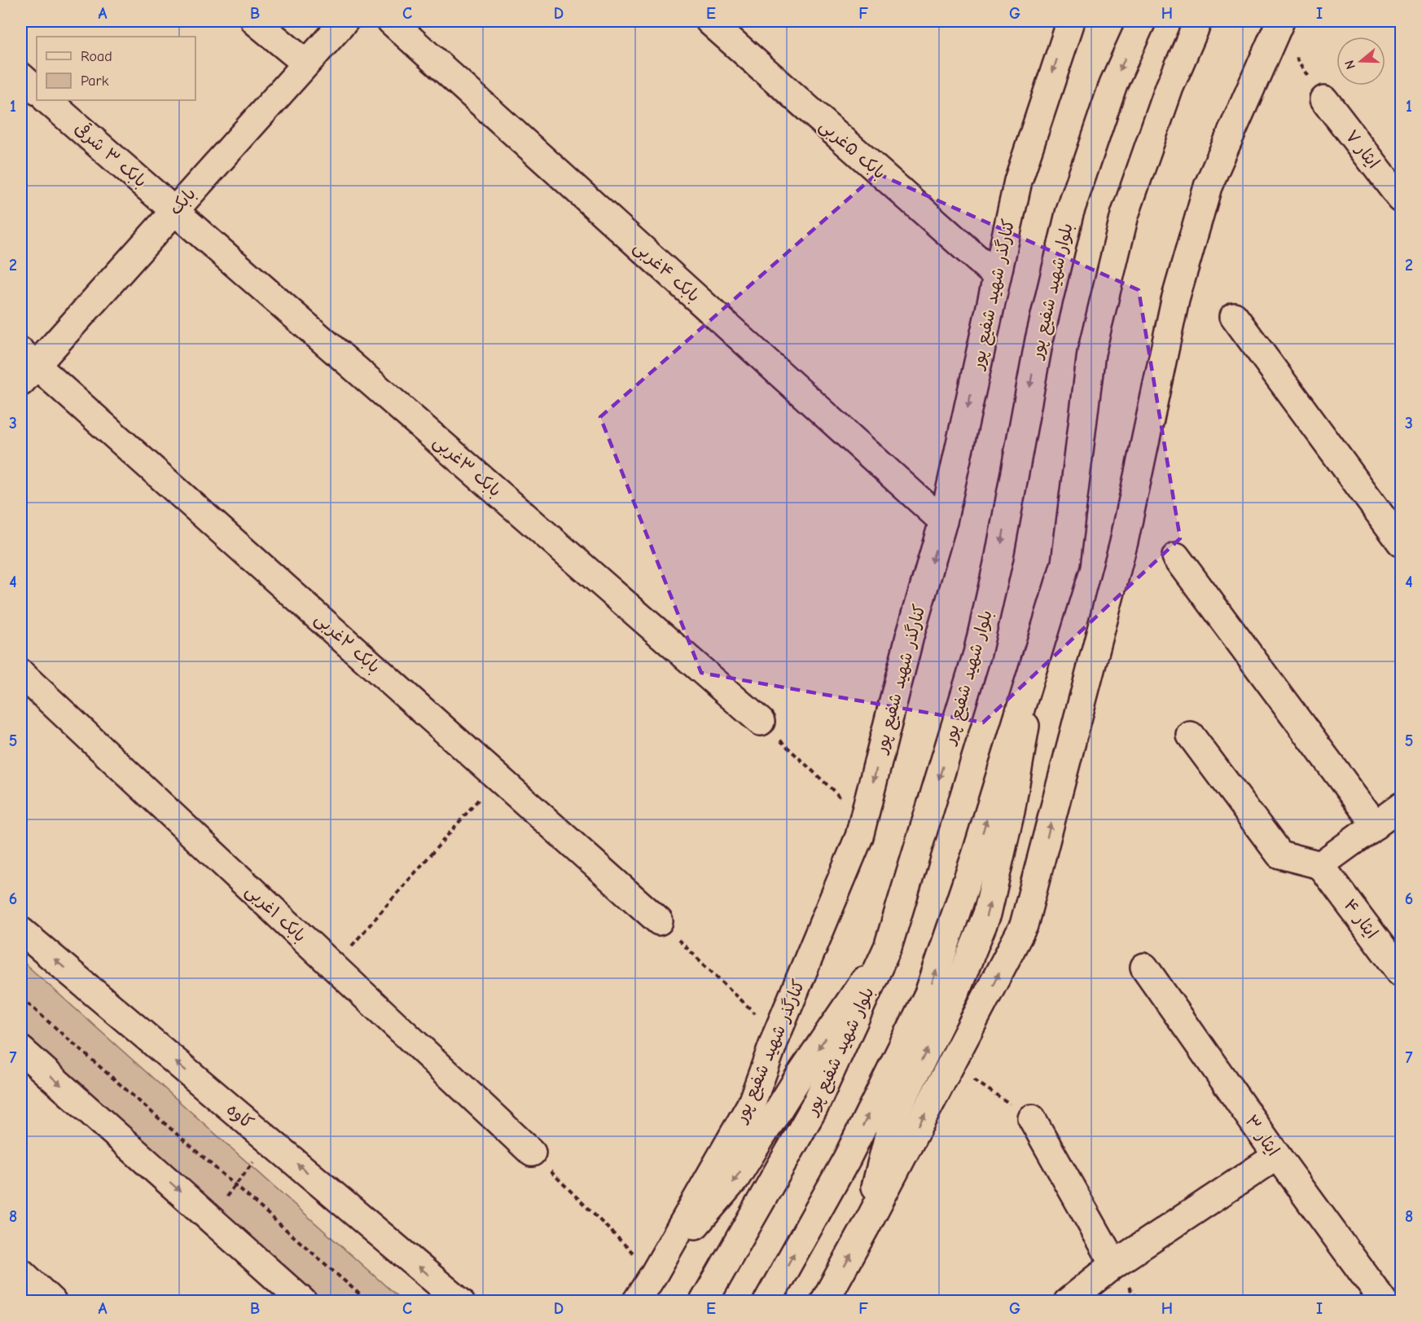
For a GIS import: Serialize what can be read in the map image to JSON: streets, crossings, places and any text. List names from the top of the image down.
{
  "streets": {
    "street": [
      "بابک ۵غربی",
      "ایثار ۷",
      "بابک ۳ شرقی",
      "بابک",
      "بابک ۴غربی",
      "بلوار شهید شفیع پور",
      "کنارگذر شهید شفیع پور",
      "بابک ۳غربی",
      "بابک ۲غربی",
      "بابک ۱غربی",
      "ایثار ۴",
      "کاوه",
      "ایثار ۳"
    ]
  },
  "crossings": [
    ["بابک ۵غربی", "کنارگذر شهید شفیع پور"],
    ["بابک ۳ شرقی", "بابک"],
    ["بابک ۳ شرقی", "بابک ۳غربی"],
    ["بابک", "بابک ۳غربی"],
    ["بابک", "بابک ۲غربی"],
    ["بابک ۴غربی", "کنارگذر شهید شفیع پور"]
  ],
  "legend": ["Road", "Park"],
  "north": "left",
  "grid": {
    "columns": [
      "A",
      "B",
      "C",
      "D",
      "E",
      "F",
      "G",
      "H",
      "I"
    ],
    "rows": [
      "1",
      "2",
      "3",
      "4",
      "5",
      "6",
      "7",
      "8"
    ]
  }
}
